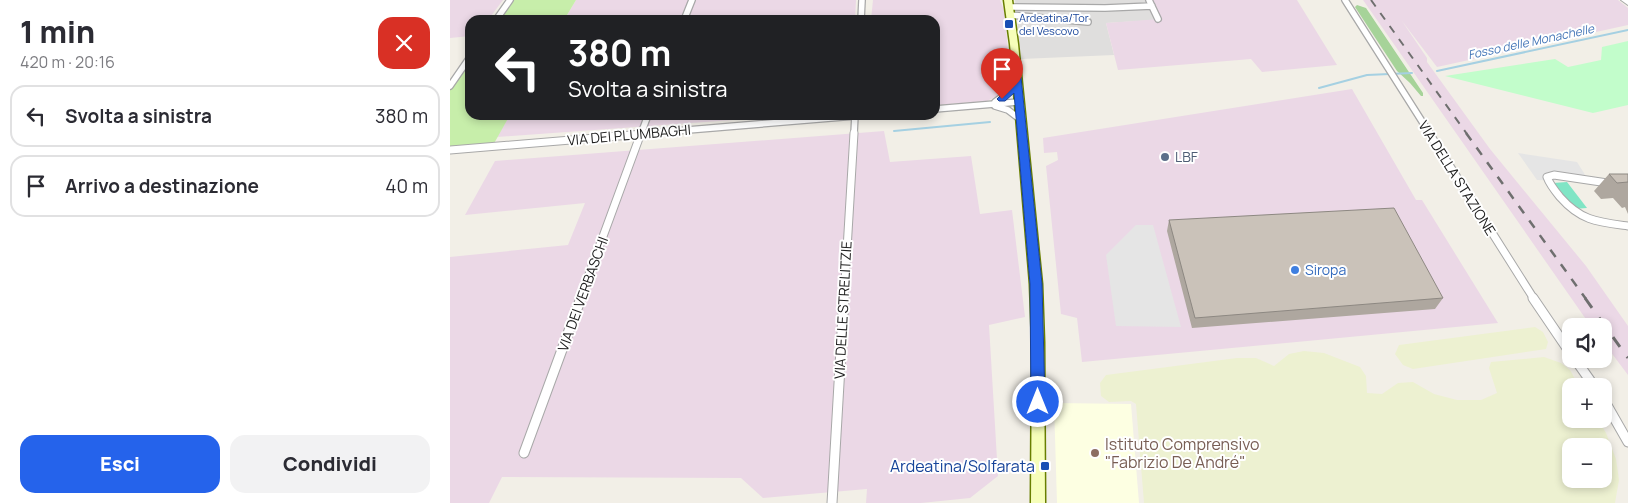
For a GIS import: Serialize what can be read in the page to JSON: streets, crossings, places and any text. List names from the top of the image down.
{
  "streets": {
    "street": [
      "VIA DEI PLUMBAGHI",
      "VIA DELLA STAZIONE",
      "VIA DEI VERBASCHI",
      "VIA DELLE STRELITZIE"
    ]
  },
  "crossings": [
    ["VIA DEI PLUMBAGHI", "VIA DEI VERBASCHI"]
  ],
  "water": ["Fosso delle Monachelle"],
  "places": {
    "transit": ["Ardeatina/Tor del Vescovo", "Ardeatina/Solfarata"],
    "other": ["LBF", "Siropa", "Istituto Comprensivo \"Fabrizio De André\""]
  },
  "page": {
    "heading": ["1 min", "420 m · 20:16"],
    "turn": ["380 m", "Svolta a sinistra"],
    "list": [
      {
        "name": "Svolta a sinistra",
        "value": "380 m"
      },
      {
        "name": "Arrivo a destinazione",
        "value": "40 m"
      }
    ],
    "map_buttons": ["+", "−"],
    "buttons": ["Esci", "Condividi"]
  }
}
